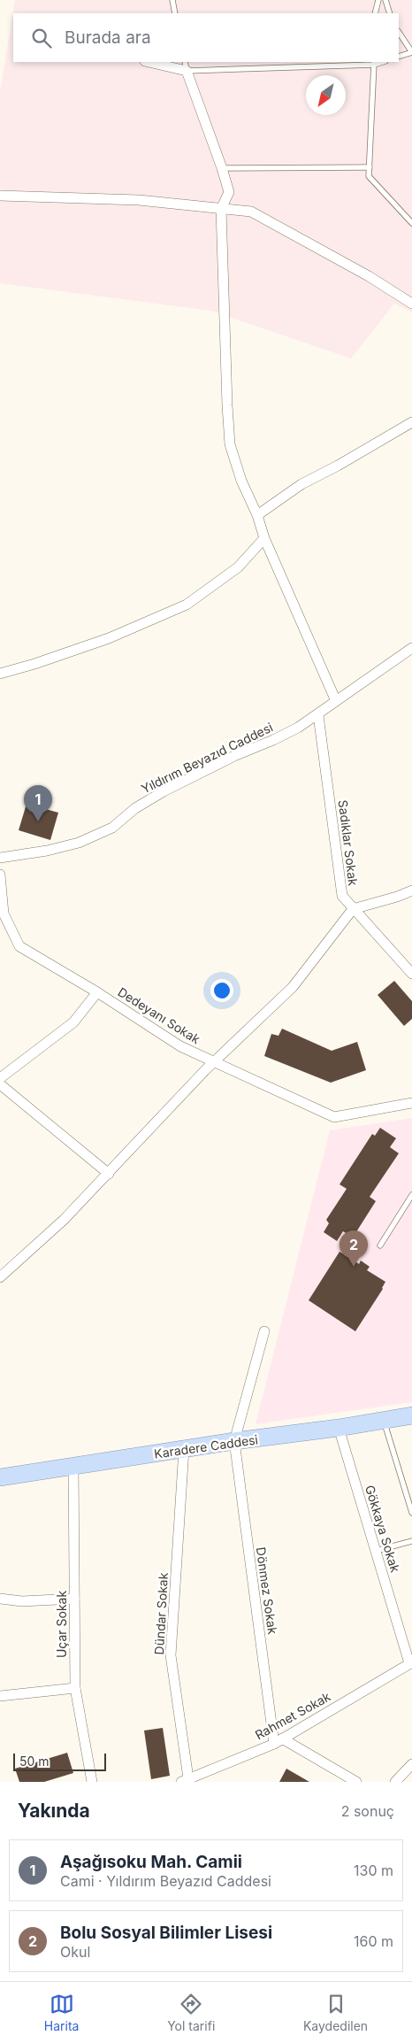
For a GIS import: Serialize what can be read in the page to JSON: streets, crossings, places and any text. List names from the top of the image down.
{
  "streets": {
    "main road": ["Karadere Caddesi"],
    "street": [
      "Yıldırım Beyazıd Caddesi",
      "Sadıklar Sokak",
      "Dedeyanı Sokak",
      "Gökkaya Sokak",
      "Dönmez Sokak",
      "Dündar Sokak",
      "Uçar Sokak",
      "Rahmet Sokak"
    ]
  },
  "crossings": [
    ["Yıldırım Beyazıd Caddesi", "Sadıklar Sokak"],
    ["Karadere Caddesi", "Gökkaya Sokak"],
    ["Karadere Caddesi", "Dönmez Sokak"],
    ["Karadere Caddesi", "Dündar Sokak"],
    ["Karadere Caddesi", "Uçar Sokak"],
    ["Gökkaya Sokak", "Rahmet Sokak"],
    ["Dönmez Sokak", "Rahmet Sokak"],
    ["Dündar Sokak", "Rahmet Sokak"]
  ],
  "scale_bar": "50 m",
  "north": "bottom left",
  "page": {
    "search": "Burada ara",
    "pins": ["1", "2"],
    "scale": "50 m",
    "heading": ["Yakında", "2 sonuç"],
    "list": [
      {
        "mark": "1",
        "name": "Aşağısoku Mah. Camii",
        "note": "Cami · Yıldırım Beyazıd Caddesi",
        "value": "130 m"
      },
      {
        "mark": "2",
        "name": "Bolu Sosyal Bilimler Lisesi",
        "note": "Okul",
        "value": "160 m"
      }
    ],
    "nav": ["Harita", "Yol tarifi", "Kaydedilen"]
  }
}
